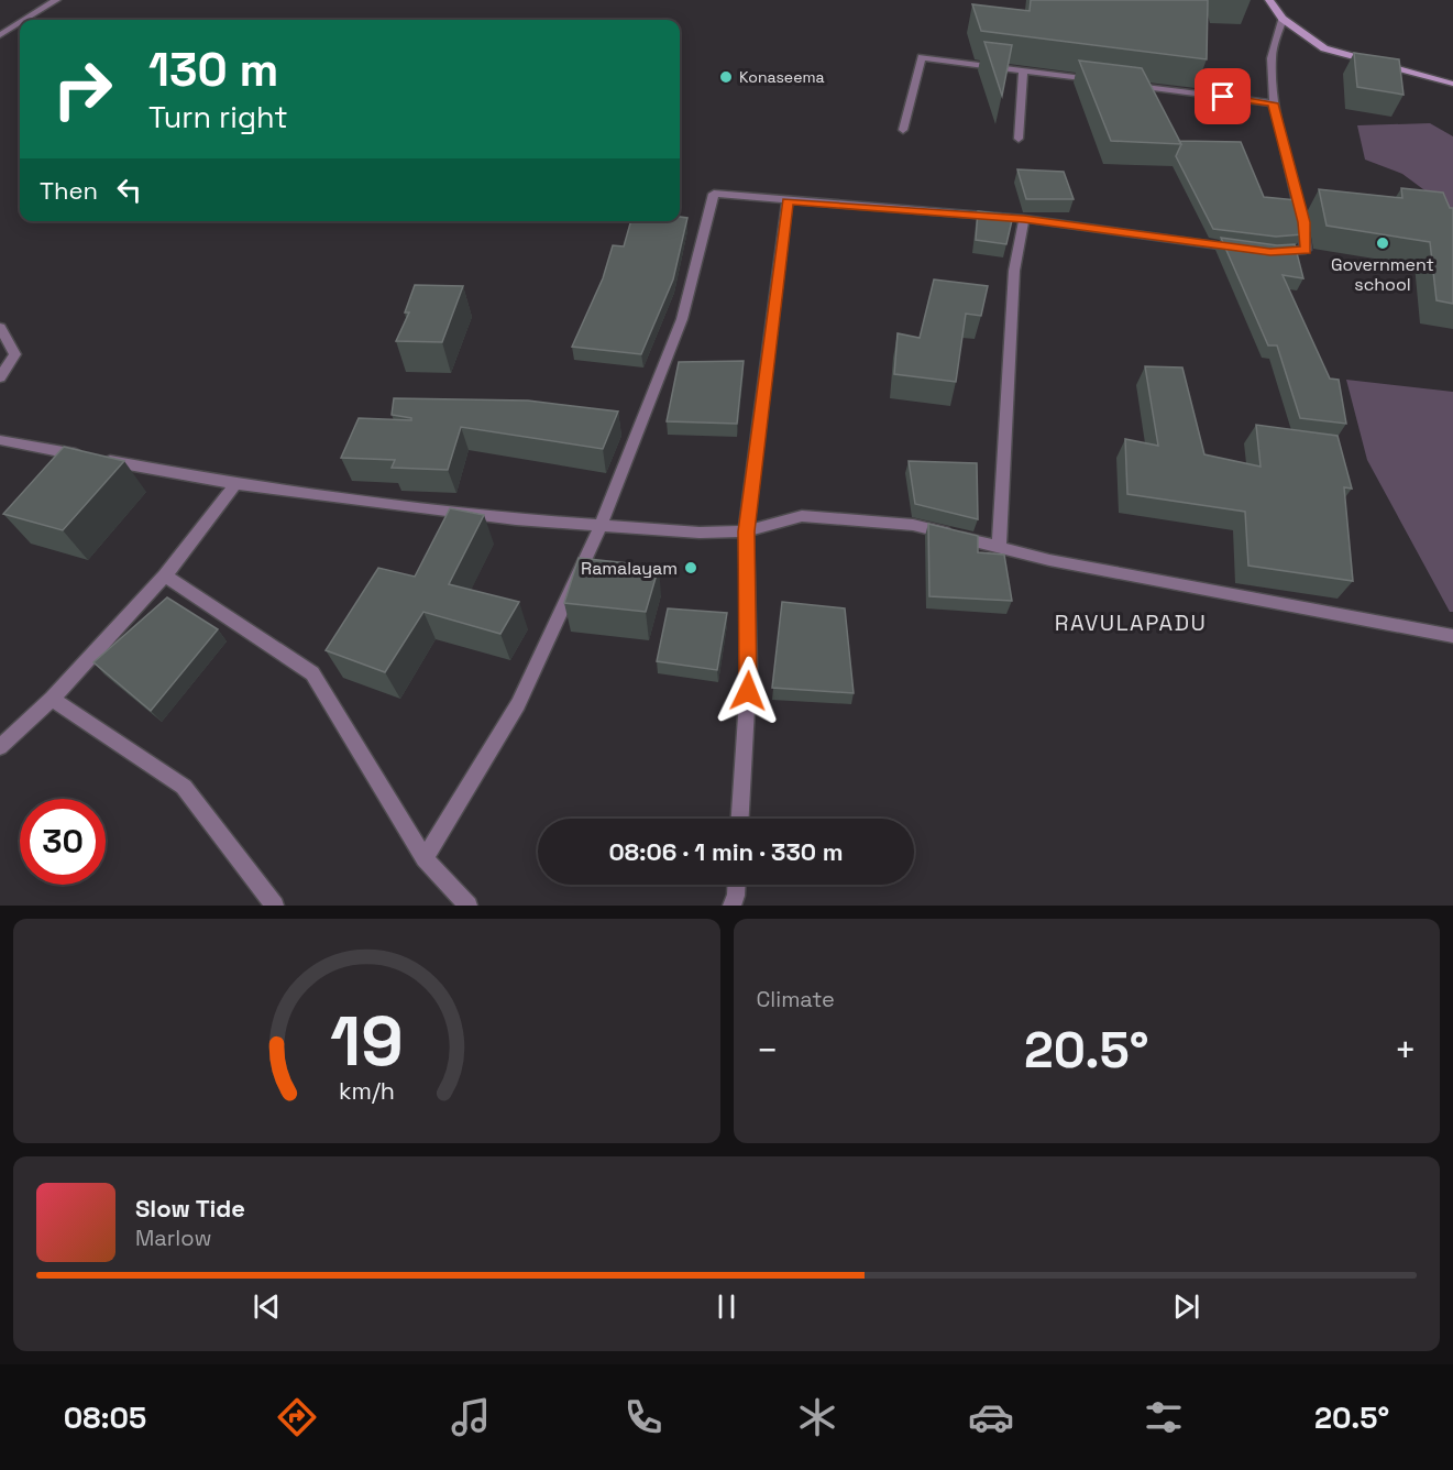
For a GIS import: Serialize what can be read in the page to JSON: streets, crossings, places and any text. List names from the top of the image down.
{
  "districts": ["RAVULAPADU"],
  "places": ["Konaseema", "Government school", "Ramalayam"],
  "page": {
    "turn": ["130 m", "Turn right"],
    "then": "Then",
    "limit": "30",
    "trip": "08:06 · 1 min · 330 m",
    "tile": "Climate",
    "heat": ["−", "20.5°", "+"],
    "song": ["Slow Tide", "Marlow"],
    "tabs": ["08:05", "20.5°"],
    "gauge": ["19", "km/h"]
  }
}
